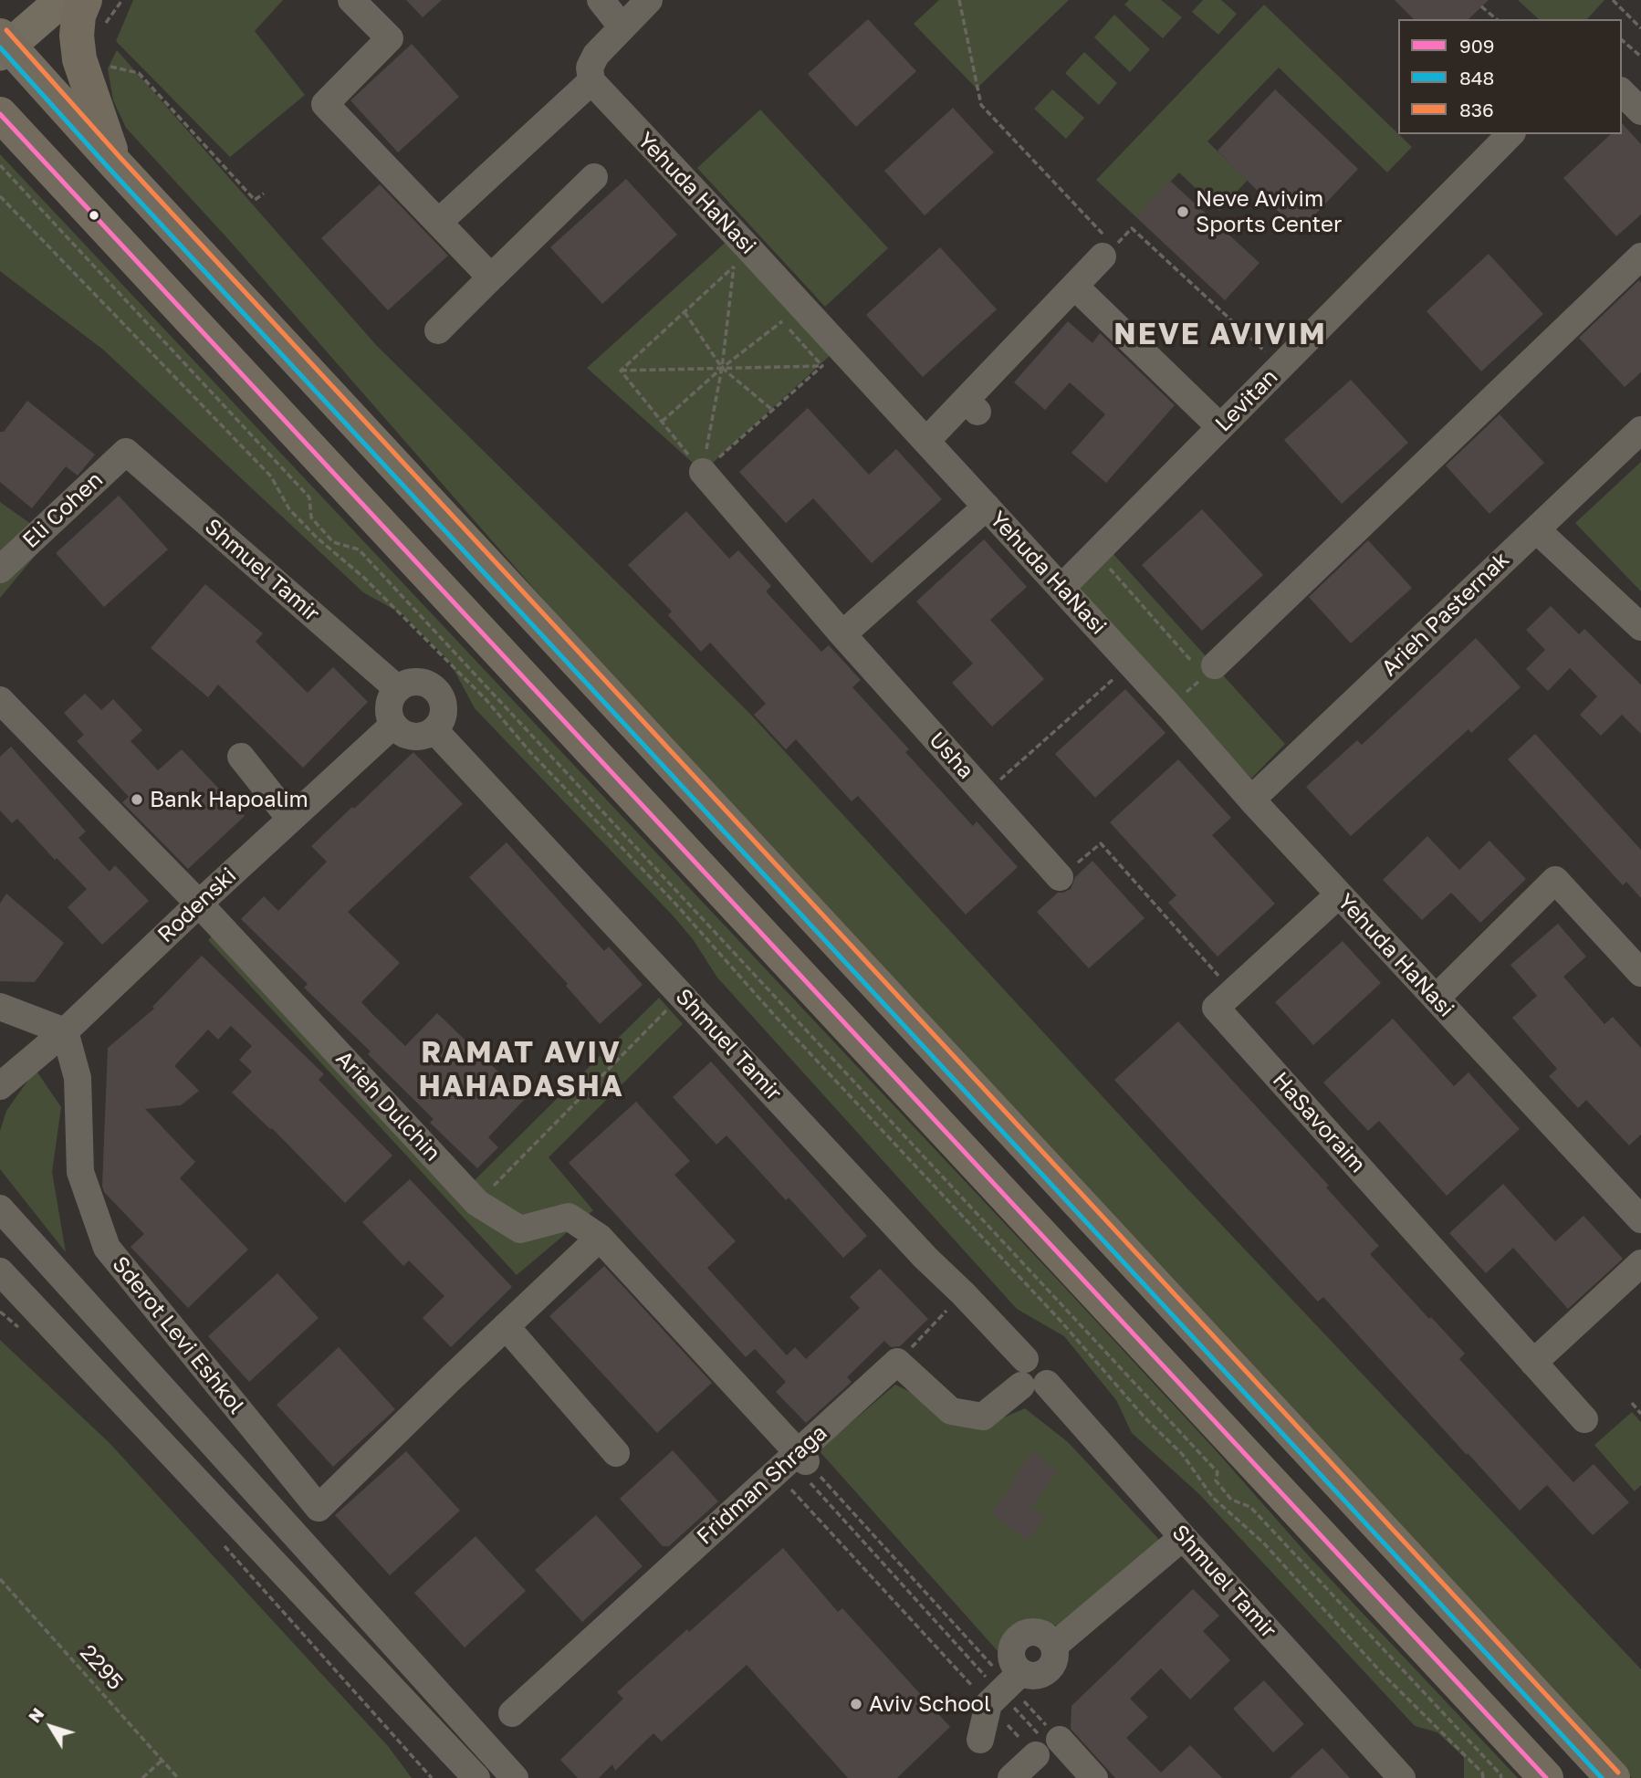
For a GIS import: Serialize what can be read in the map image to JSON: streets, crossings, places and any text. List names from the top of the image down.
{
  "streets": {
    "street": [
      "Yehuda HaNasi",
      "Levitan",
      "Eli Cohen",
      "Shmuel Tamir",
      "Arieh Pasternak",
      "Usha",
      "Rodenski",
      "Arieh Dulchin",
      "HaSavoraim",
      "Sderot Levi Eshkol",
      "Fridman Shraga"
    ],
    "path": ["2295"]
  },
  "crossings": [
    ["Yehuda HaNasi", "Levitan"],
    ["Yehuda HaNasi", "Arieh Pasternak"],
    ["Yehuda HaNasi", "HaSavoraim"],
    ["Eli Cohen", "Shmuel Tamir"],
    ["Shmuel Tamir", "Rodenski"],
    ["Rodenski", "Arieh Dulchin"],
    ["Rodenski", "Sderot Levi Eshkol"],
    ["Arieh Dulchin", "Fridman Shraga"]
  ],
  "districts": ["NEVE AVIVIM", "RAMAT AVIV HAHADASHA"],
  "places": ["Neve Avivim Sports Center", "Bank Hapoalim", "Aviv School"],
  "lines": ["transit line 836", "transit line 848", "transit line 909"],
  "legend": ["909", "848", "836"],
  "north": "top left"
}
